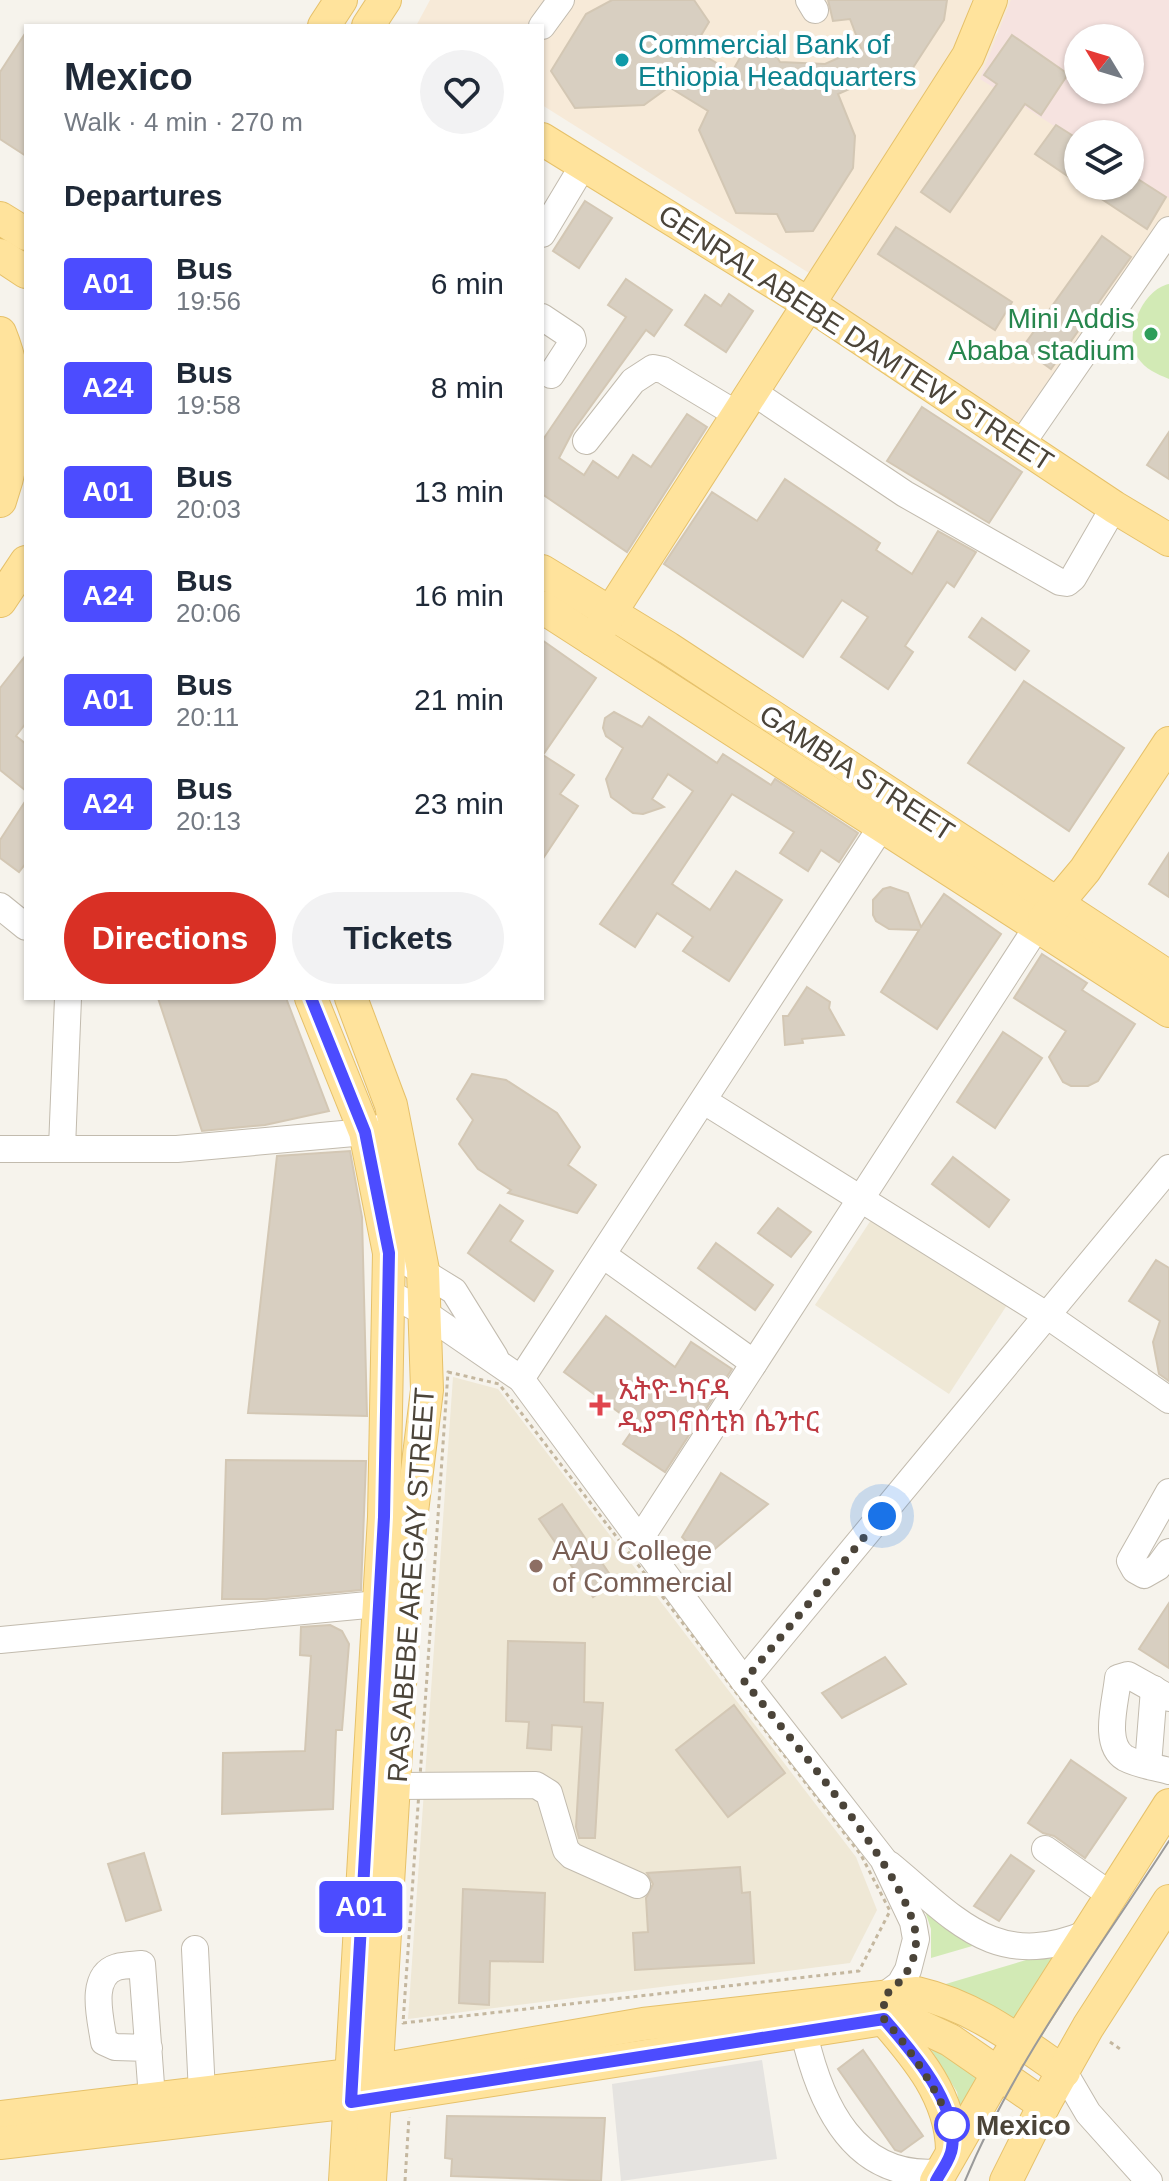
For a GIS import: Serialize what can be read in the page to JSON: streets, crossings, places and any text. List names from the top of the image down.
{
  "streets": {
    "main road": ["GENRAL ABEBE DAMTEW STREET", "GAMBIA STREET", "RAS ABEBE AREGAY STREET"]
  },
  "places": {
    "other": [
      "Commercial Bank of Ethiopia Headquarters",
      "Mini Addis Ababa stadium",
      "AAU College of Commercial",
      "Mexico"
    ],
    "health": ["ኢትዮ-ካናዳ ዲያግኖስቲክ ሴንተር"]
  },
  "lines": ["bus line A01"],
  "north": "top left",
  "page": {
    "on_map": "A01",
    "heading": [
      ["Mexico", "Walk · 4 min · 270 m"],
      "Departures"
    ],
    "list": [
      {
        "mark": "A01",
        "name": "Bus",
        "note": "19:56",
        "value": "6 min"
      },
      {
        "mark": "A24",
        "name": "Bus",
        "note": "19:58",
        "value": "8 min"
      },
      {
        "mark": "A01",
        "name": "Bus",
        "note": "20:03",
        "value": "13 min"
      },
      {
        "mark": "A24",
        "name": "Bus",
        "note": "20:06",
        "value": "16 min"
      },
      {
        "mark": "A01",
        "name": "Bus",
        "note": "20:11",
        "value": "21 min"
      },
      {
        "mark": "A24",
        "name": "Bus",
        "note": "20:13",
        "value": "23 min"
      }
    ],
    "buttons": ["Directions", "Tickets"]
  }
}
